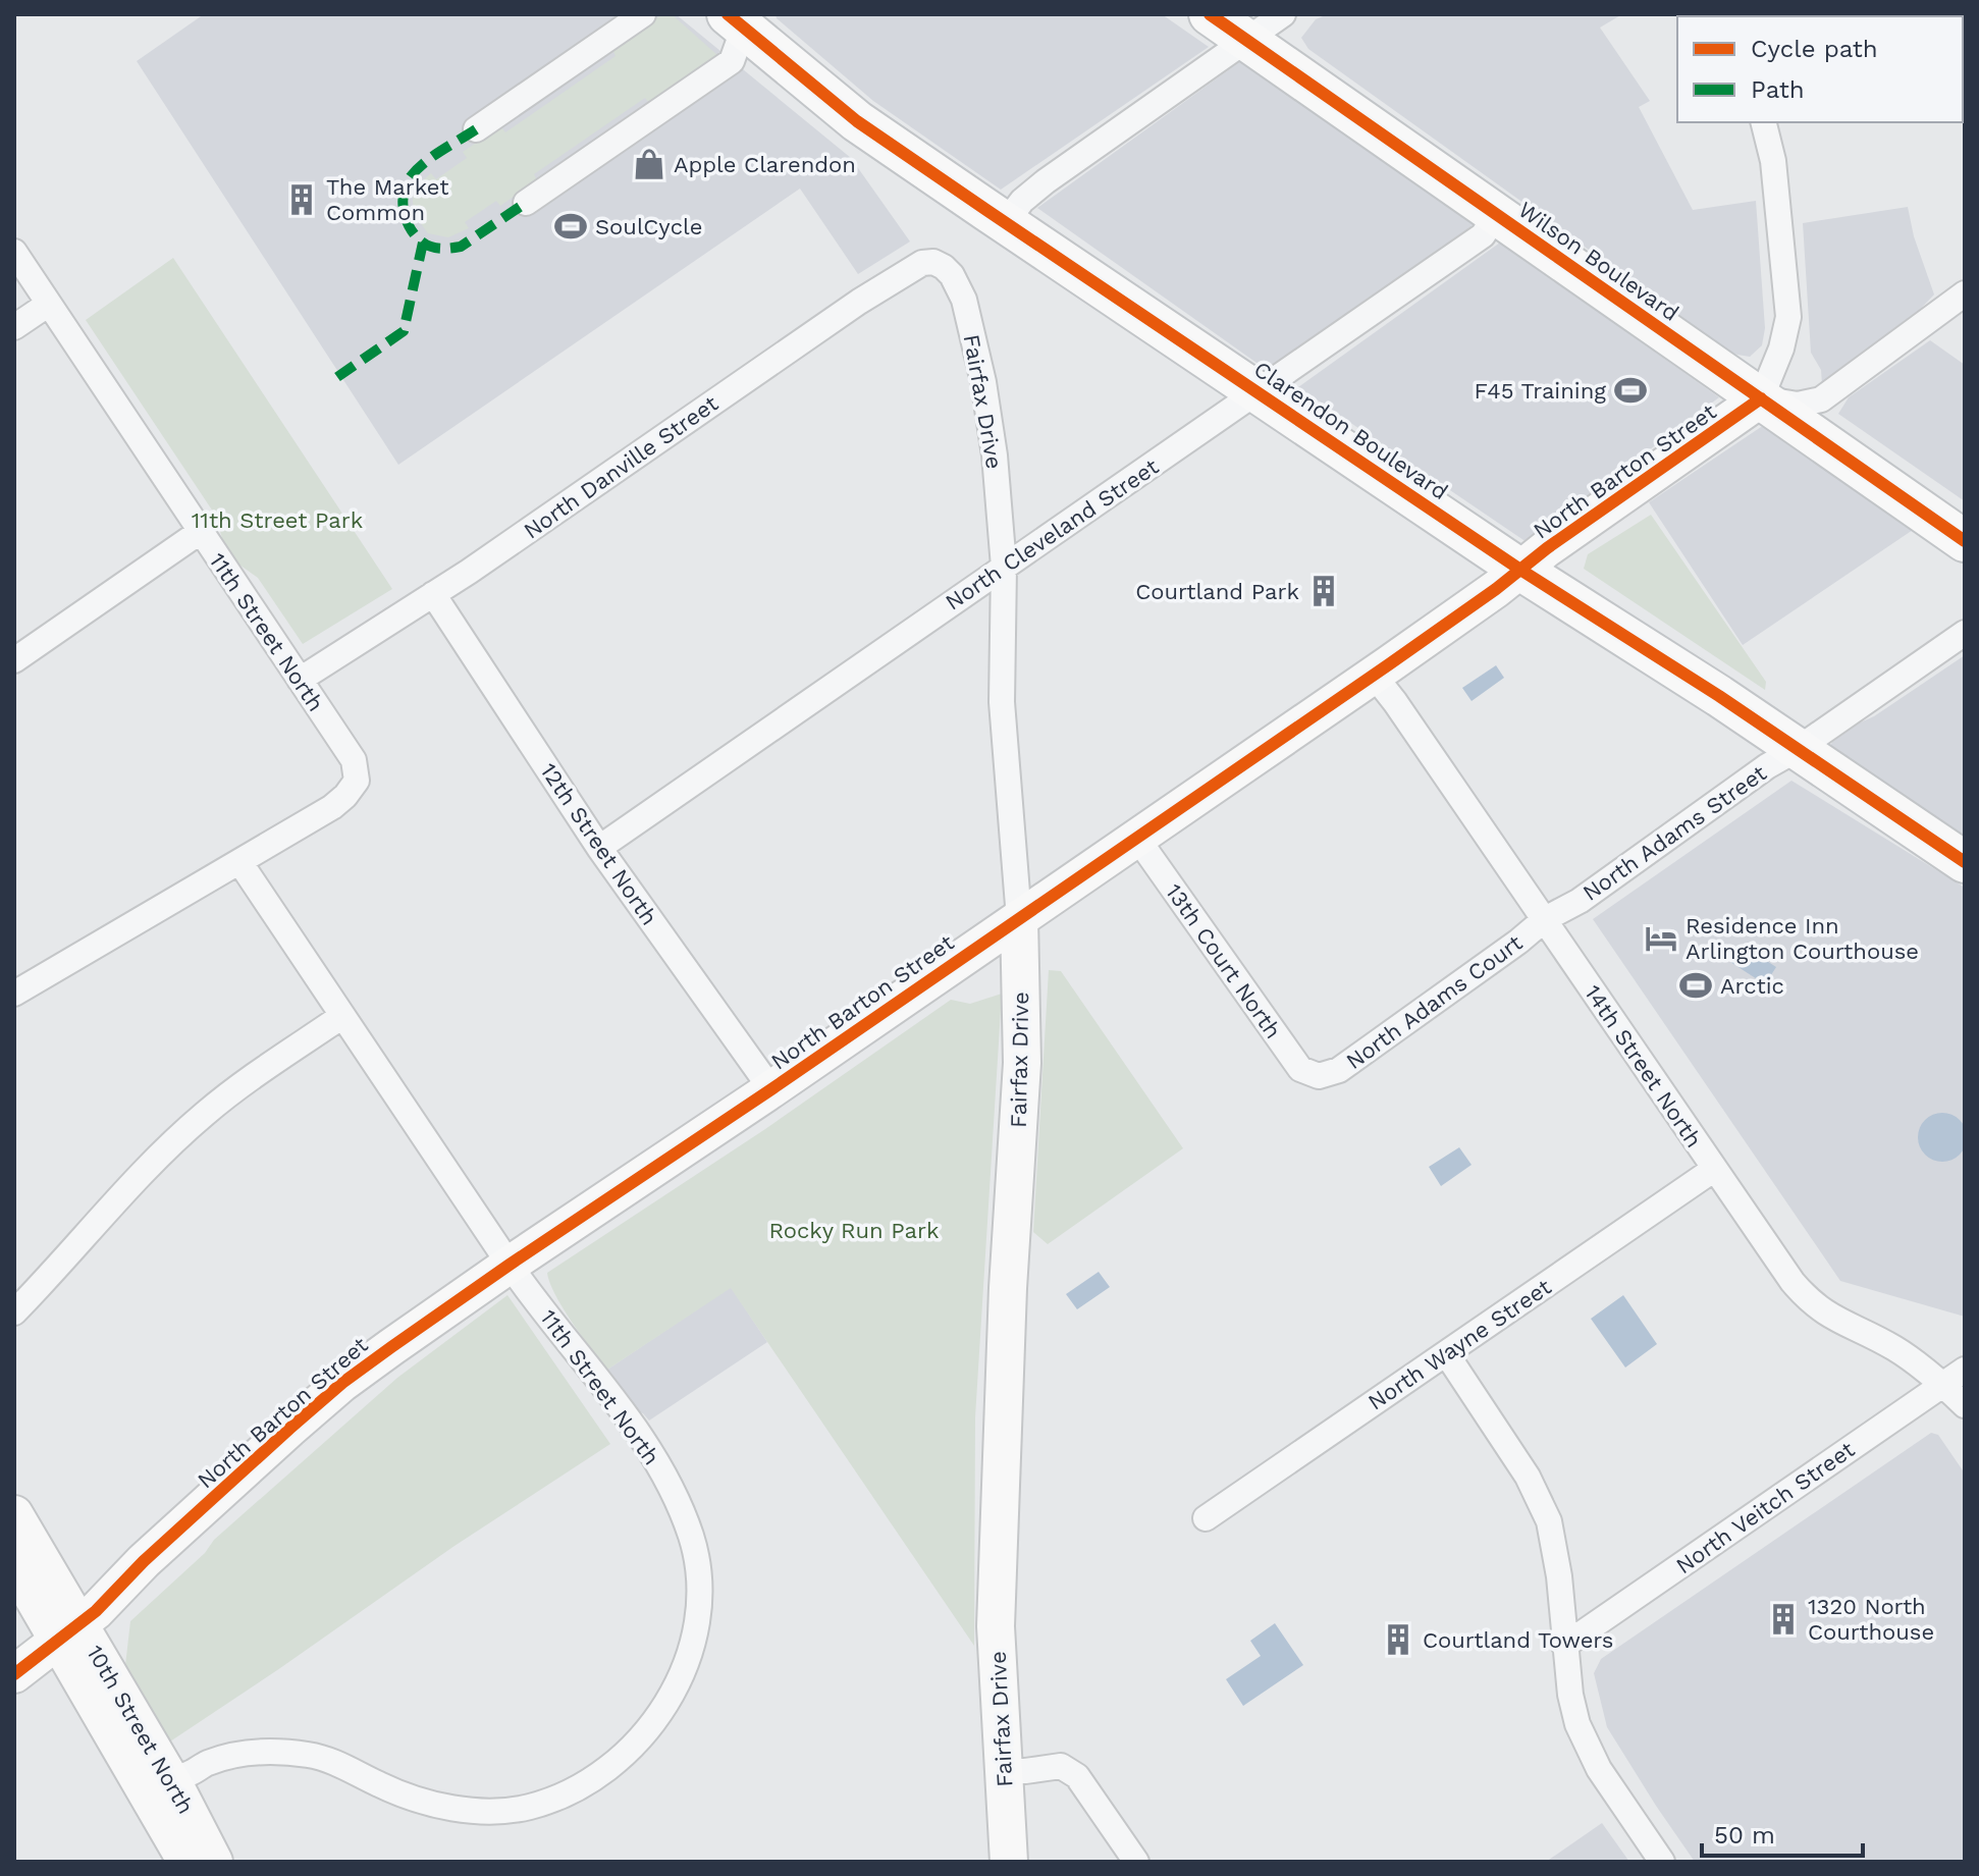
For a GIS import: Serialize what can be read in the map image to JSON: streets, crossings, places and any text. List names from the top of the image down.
{
  "streets": {
    "main road": ["Wilson Boulevard", "Clarendon Boulevard"],
    "street": [
      "Fairfax Drive",
      "North Danville Street",
      "North Barton Street",
      "North Cleveland Street",
      "11th Street North",
      "North Adams Street",
      "12th Street North",
      "13th Court North",
      "North Adams Court",
      "14th Street North",
      "North Wayne Street",
      "North Veitch Street",
      "10th Street North"
    ]
  },
  "crossings": [
    ["Wilson Boulevard", "North Barton Street"],
    ["Wilson Boulevard", "North Cleveland Street"],
    ["Fairfax Drive", "North Danville Street"],
    ["Fairfax Drive", "North Barton Street"],
    ["Fairfax Drive", "North Cleveland Street"],
    ["Clarendon Boulevard", "North Barton Street"],
    ["Clarendon Boulevard", "North Cleveland Street"],
    ["Clarendon Boulevard", "North Adams Street"],
    ["North Danville Street", "11th Street North"],
    ["North Danville Street", "12th Street North"],
    ["North Barton Street", "11th Street North"],
    ["North Barton Street", "12th Street North"],
    ["North Barton Street", "13th Court North"],
    ["North Barton Street", "14th Street North"],
    ["North Barton Street", "10th Street North"],
    ["North Cleveland Street", "12th Street North"],
    ["11th Street North", "10th Street North"],
    ["North Adams Street", "North Adams Court"],
    ["North Adams Street", "14th Street North"],
    ["13th Court North", "North Adams Court"],
    ["North Adams Court", "14th Street North"],
    ["14th Street North", "North Wayne Street"],
    ["14th Street North", "North Veitch Street"]
  ],
  "parks": ["11th Street Park", "Rocky Run Park"],
  "places": {
    "shop": ["Apple Clarendon"],
    "building": [
      "The Market Common",
      "Courtland Park",
      "1320 North Courthouse",
      "Courtland Towers"
    ],
    "sports": ["SoulCycle", "F45 Training", "Arctic"],
    "hotel": ["Residence Inn Arlington Courthouse"]
  },
  "legend": ["Cycle path", "Path"],
  "scale_bar": "50 m"
}
